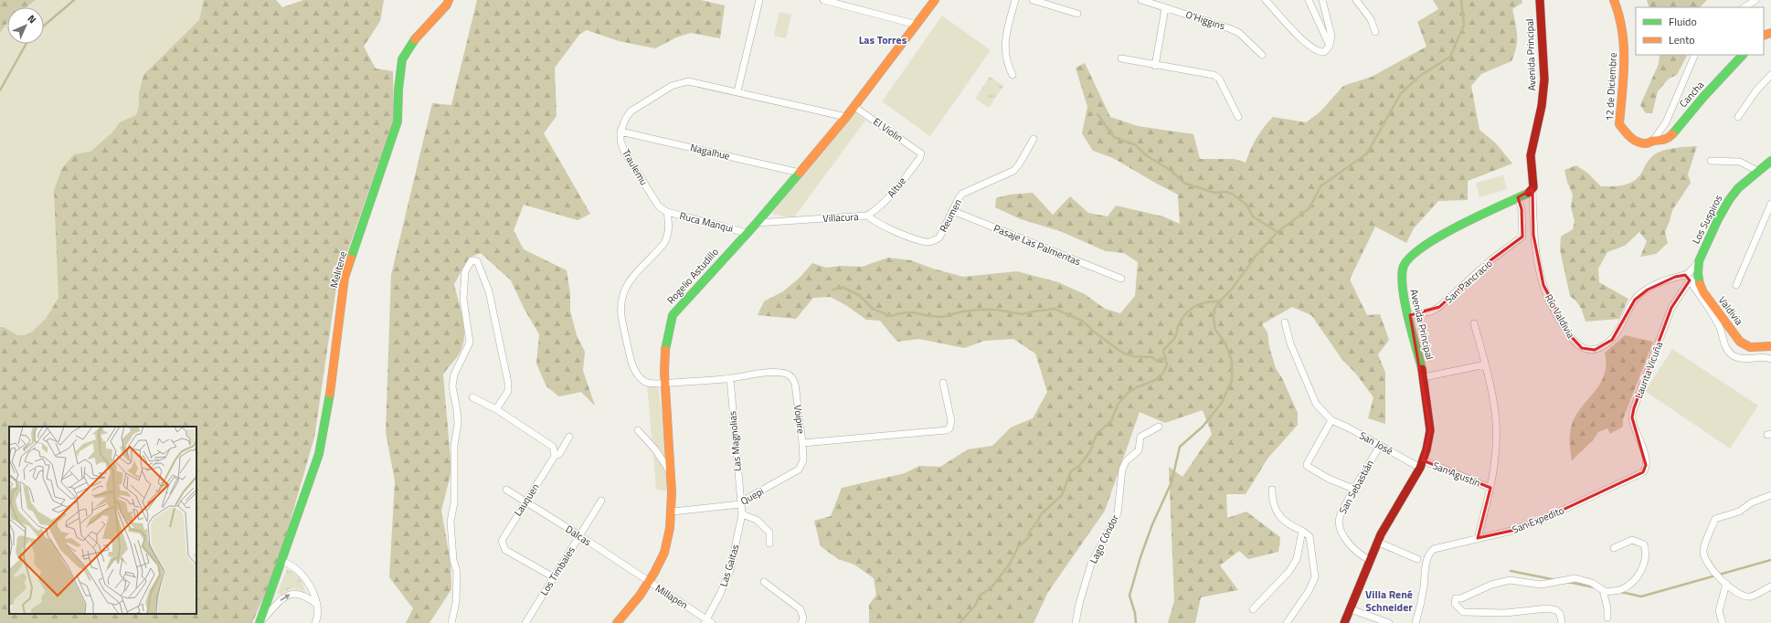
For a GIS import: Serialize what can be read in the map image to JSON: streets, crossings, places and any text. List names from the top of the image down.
{
  "streets": {
    "street": [
      "O'Higgins",
      "Avenida Principal",
      "12 de Diciembre",
      "Cancha",
      "El Violin",
      "Nagalhue",
      "Traulemu",
      "Altue",
      "Reumen",
      "Villacura",
      "Los Suspiros",
      "Ruca Manqui",
      "Pasaje Las Palmeritas",
      "Melitene",
      "Rogelio Astudillo",
      "San Pancracio",
      "Valdivia",
      "Río Valdivia",
      "Laurita Vicuña",
      "Voipire",
      "Las Magnolias",
      "San José",
      "San Agustín",
      "San Sebastián",
      "Quepi",
      "Lauquen",
      "San Expedito",
      "Dalcas",
      "Lago Cóndor",
      "Las Gaitas",
      "Los Timbales",
      "Millapen"
    ]
  },
  "crossings": [
    ["Avenida Principal", "San Pancracio"],
    ["Avenida Principal", "Río Valdivia"],
    ["Avenida Principal", "San José"],
    ["Avenida Principal", "San Agustín"],
    ["Avenida Principal", "San Sebastián"],
    ["12 de Diciembre", "Cancha"],
    ["El Violin", "Altue"],
    ["El Violin", "Rogelio Astudillo"],
    ["Nagalhue", "Traulemu"],
    ["Nagalhue", "Rogelio Astudillo"],
    ["Traulemu", "Ruca Manqui"],
    ["Altue", "Villacura"],
    ["Reumen", "Villacura"],
    ["Reumen", "Pasaje Las Palmeritas"],
    ["Villacura", "Rogelio Astudillo"],
    ["Los Suspiros", "Valdivia"],
    ["Los Suspiros", "Río Valdivia"],
    ["Ruca Manqui", "Rogelio Astudillo"],
    ["Rogelio Astudillo", "Voipire"],
    ["Rogelio Astudillo", "Quepi"],
    ["Rogelio Astudillo", "Dalcas"],
    ["Rogelio Astudillo", "Millapen"],
    ["Valdivia", "Río Valdivia"],
    ["Laurita Vicuña", "San Expedito"],
    ["Voipire", "Las Magnolias"],
    ["Voipire", "Quepi"],
    ["Las Magnolias", "Quepi"],
    ["Las Magnolias", "Las Gaitas"],
    ["San José", "San Agustín"],
    ["San José", "San Sebastián"],
    ["Quepi", "Las Gaitas"],
    ["Lauquen", "Dalcas"],
    ["Lauquen", "Los Timbales"],
    ["Dalcas", "Los Timbales"],
    ["Dalcas", "Millapen"],
    ["Las Gaitas", "Millapen"]
  ],
  "districts": ["Las Torres", "Villa René Schneider"],
  "legend": ["Fluido", "Lento"],
  "north": "top right"
}
